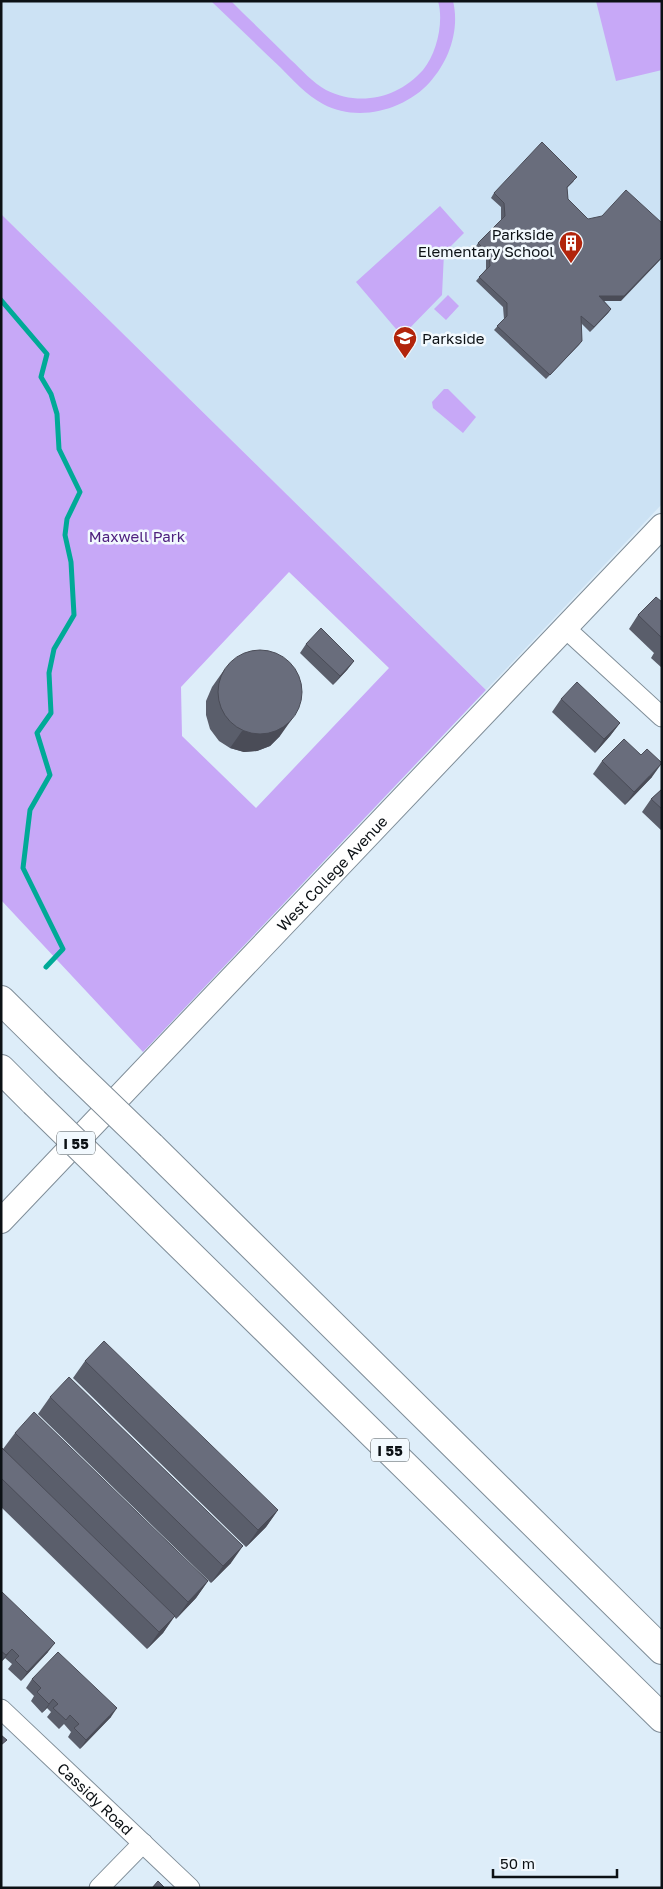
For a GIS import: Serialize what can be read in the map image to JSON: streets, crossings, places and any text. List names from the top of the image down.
{
  "streets": {
    "highway": ["I 55"],
    "main road": ["West College Avenue"],
    "street": ["Cassidy Road"]
  },
  "parks": ["Maxwell Park"],
  "places": {
    "building": ["Parkside Elementary School"],
    "school or university": ["Parkside"]
  },
  "scale_bar": "50 m"
}
